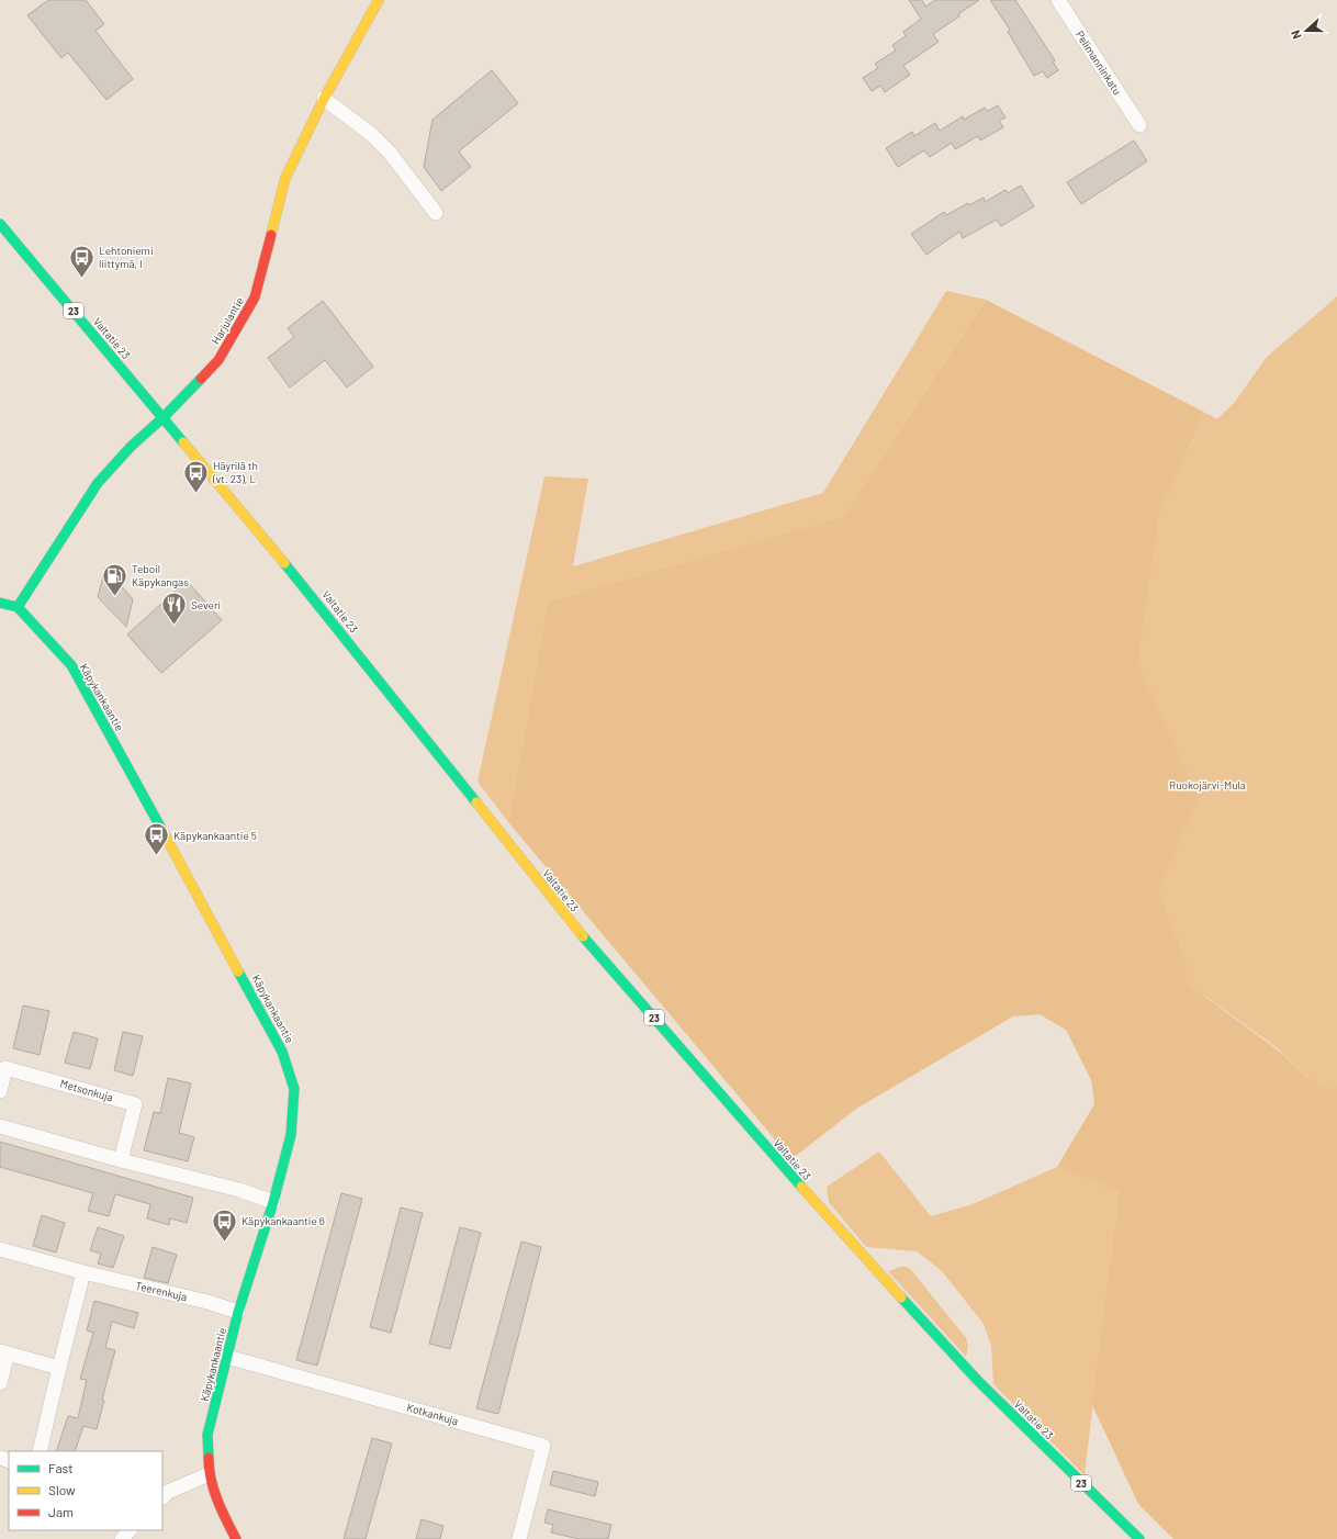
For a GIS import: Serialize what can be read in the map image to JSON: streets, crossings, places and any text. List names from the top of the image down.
{
  "streets": {
    "main road": [
      "23",
      "Harjulantie",
      "Valtatie 23",
      "Käpykankaantie"
    ],
    "street": [
      "Pelimanninkatu",
      "Metsonkuja",
      "Teerenkuja",
      "Kotkankuja"
    ]
  },
  "crossings": [
    ["Harjulantie", "Valtatie 23"],
    ["Harjulantie", "Käpykankaantie"],
    ["Käpykankaantie", "Teerenkuja"],
    ["Käpykankaantie", "Kotkankuja"]
  ],
  "parks": ["Ruokojärvi-Mula"],
  "places": {
    "bus stop": [
      "Lehtoniemi liittymä, I",
      "Häyrilä th (vt. 23), L",
      "Käpykankaantie 5",
      "Käpykankaantie 6"
    ],
    "fuel station": ["Teboil Käpykangas"],
    "restaurant": ["Severi"]
  },
  "legend": ["Fast", "Slow", "Jam"],
  "north": "left"
}
